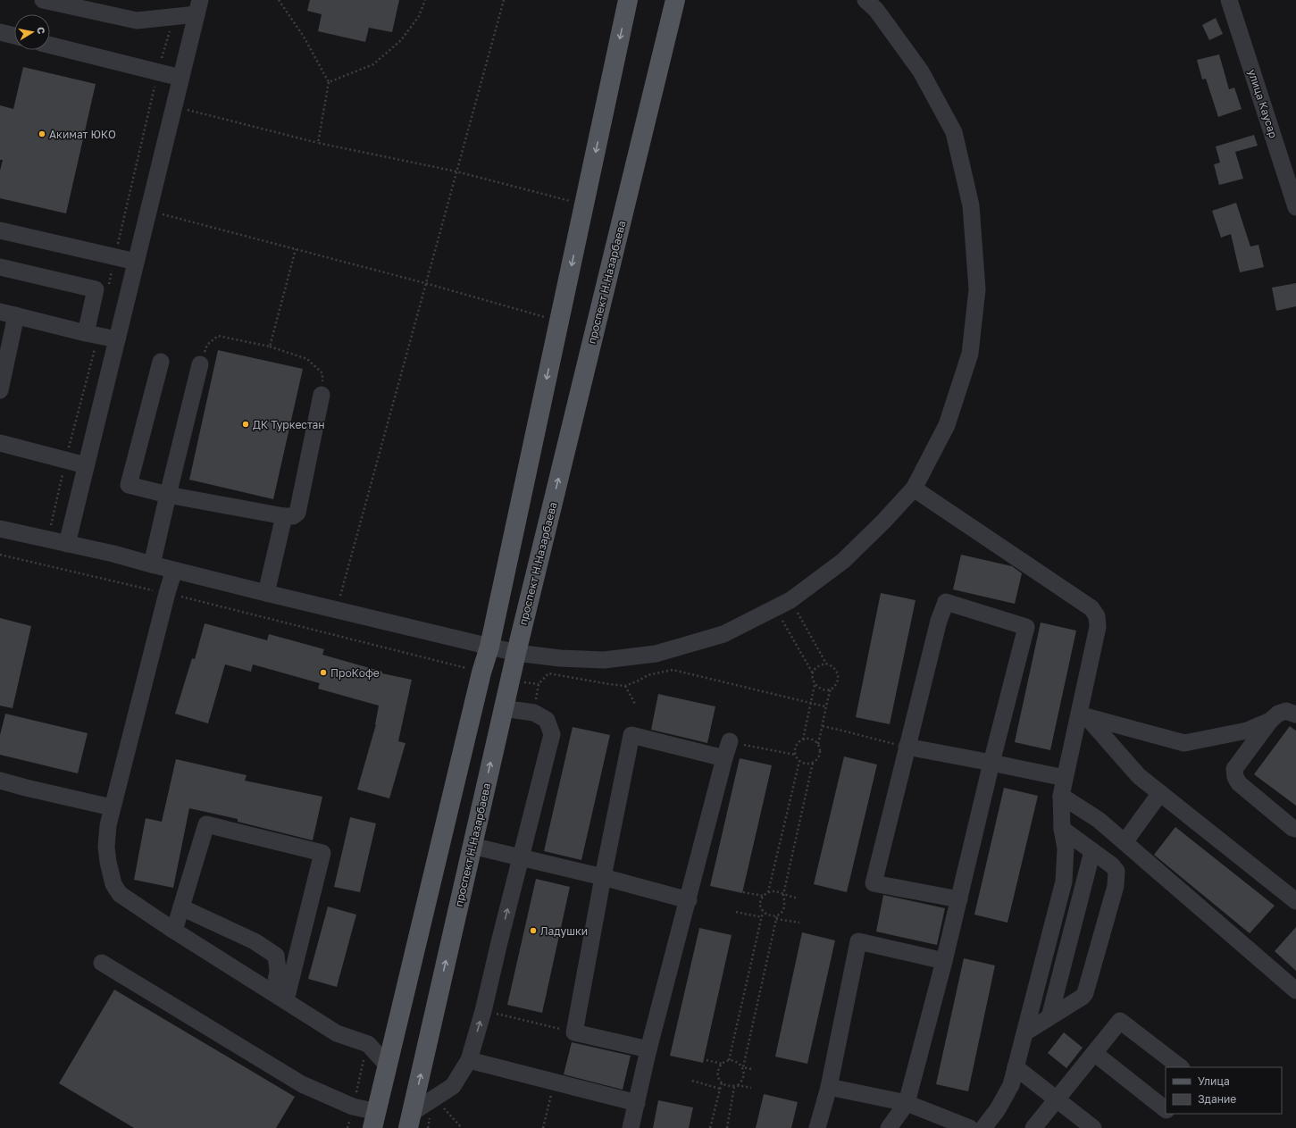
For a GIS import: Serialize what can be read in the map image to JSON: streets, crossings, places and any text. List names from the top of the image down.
{
  "streets": {
    "main road": ["проспект Н.Назарбаева"],
    "street": ["улица Каусар"]
  },
  "places": [
    "Акимат ЮКО",
    "ДК Туркестан",
    "ПроКофе",
    "Ладушки"
  ],
  "legend": ["Улица", "Здание"],
  "north": "right"
}
